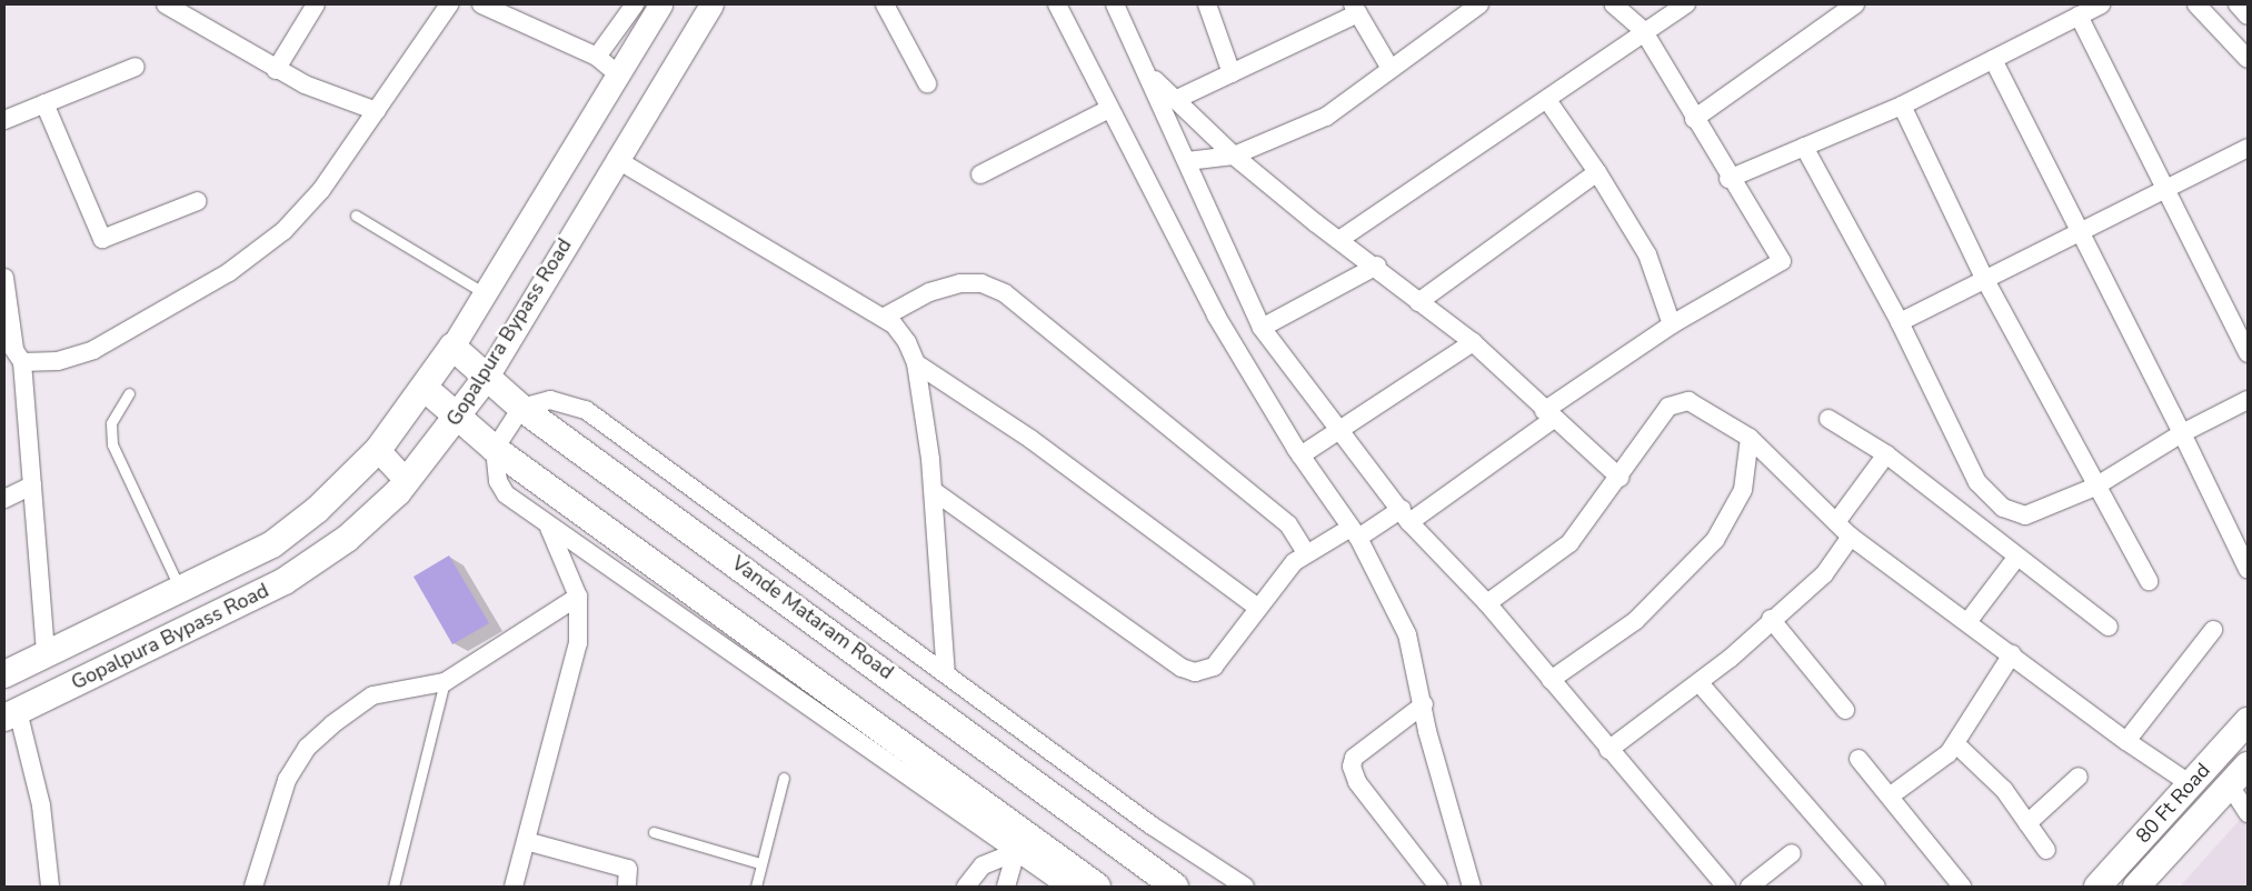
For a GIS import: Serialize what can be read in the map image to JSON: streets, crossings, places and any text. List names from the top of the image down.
{
  "streets": {
    "main road": ["Gopalpura Bypass Road", "Vande Mataram Road", "80 Ft Road"]
  },
  "crossings": [
    ["Gopalpura Bypass Road", "Vande Mataram Road"]
  ]
}
